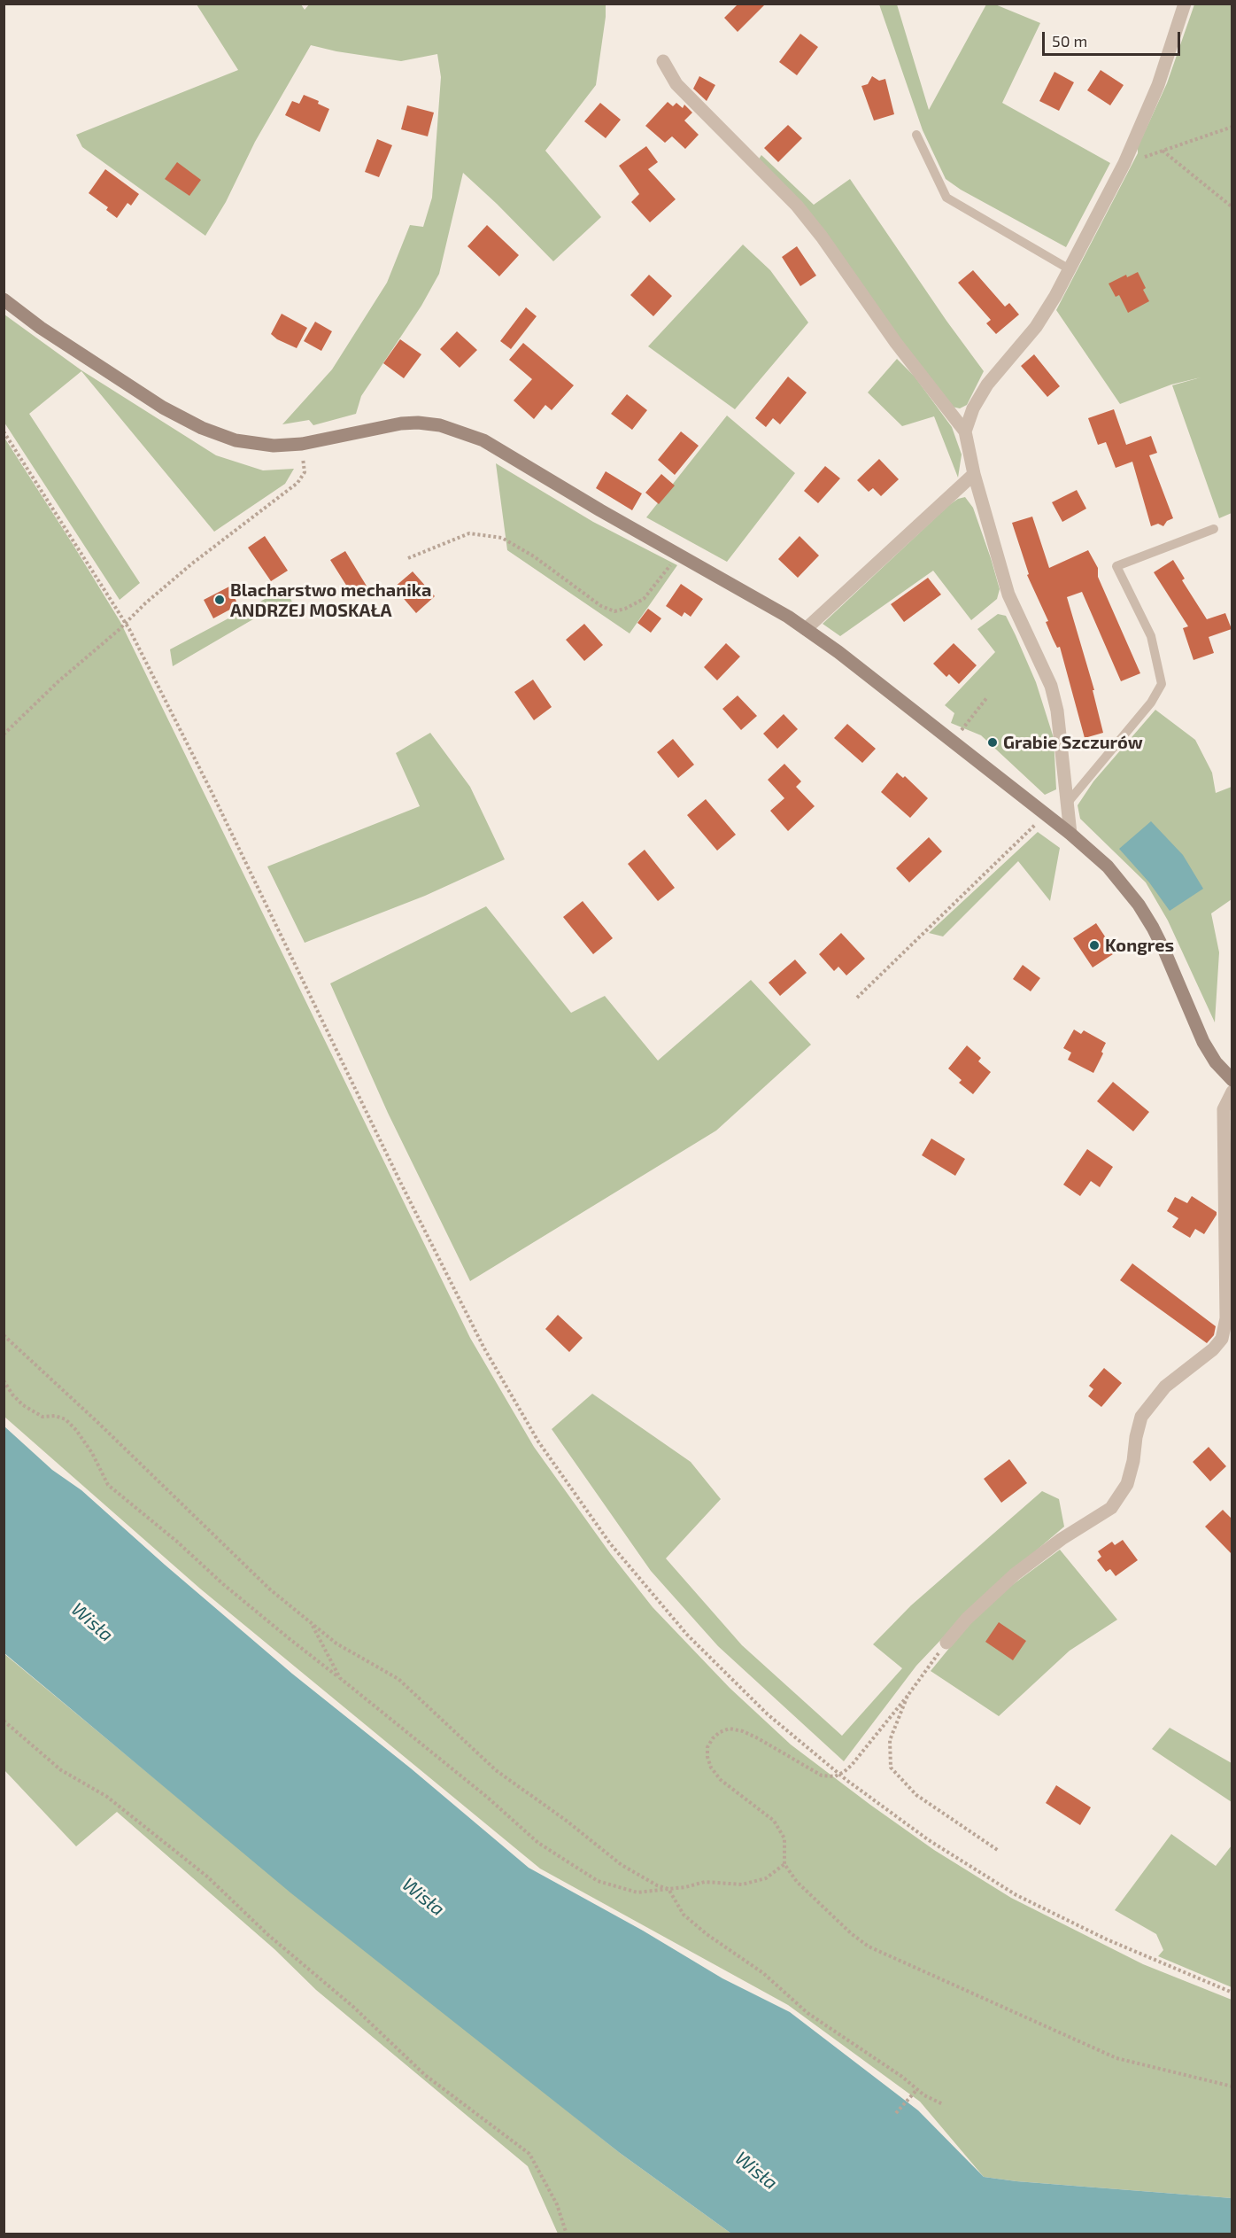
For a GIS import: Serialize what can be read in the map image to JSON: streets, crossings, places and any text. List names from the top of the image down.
{
  "water": ["Wisła"],
  "places": ["Blacharstwo mechanika ANDRZEJ MOSKAŁA", "Grabie Szczurów", "Kongres"],
  "scale_bar": "50 m"
}
